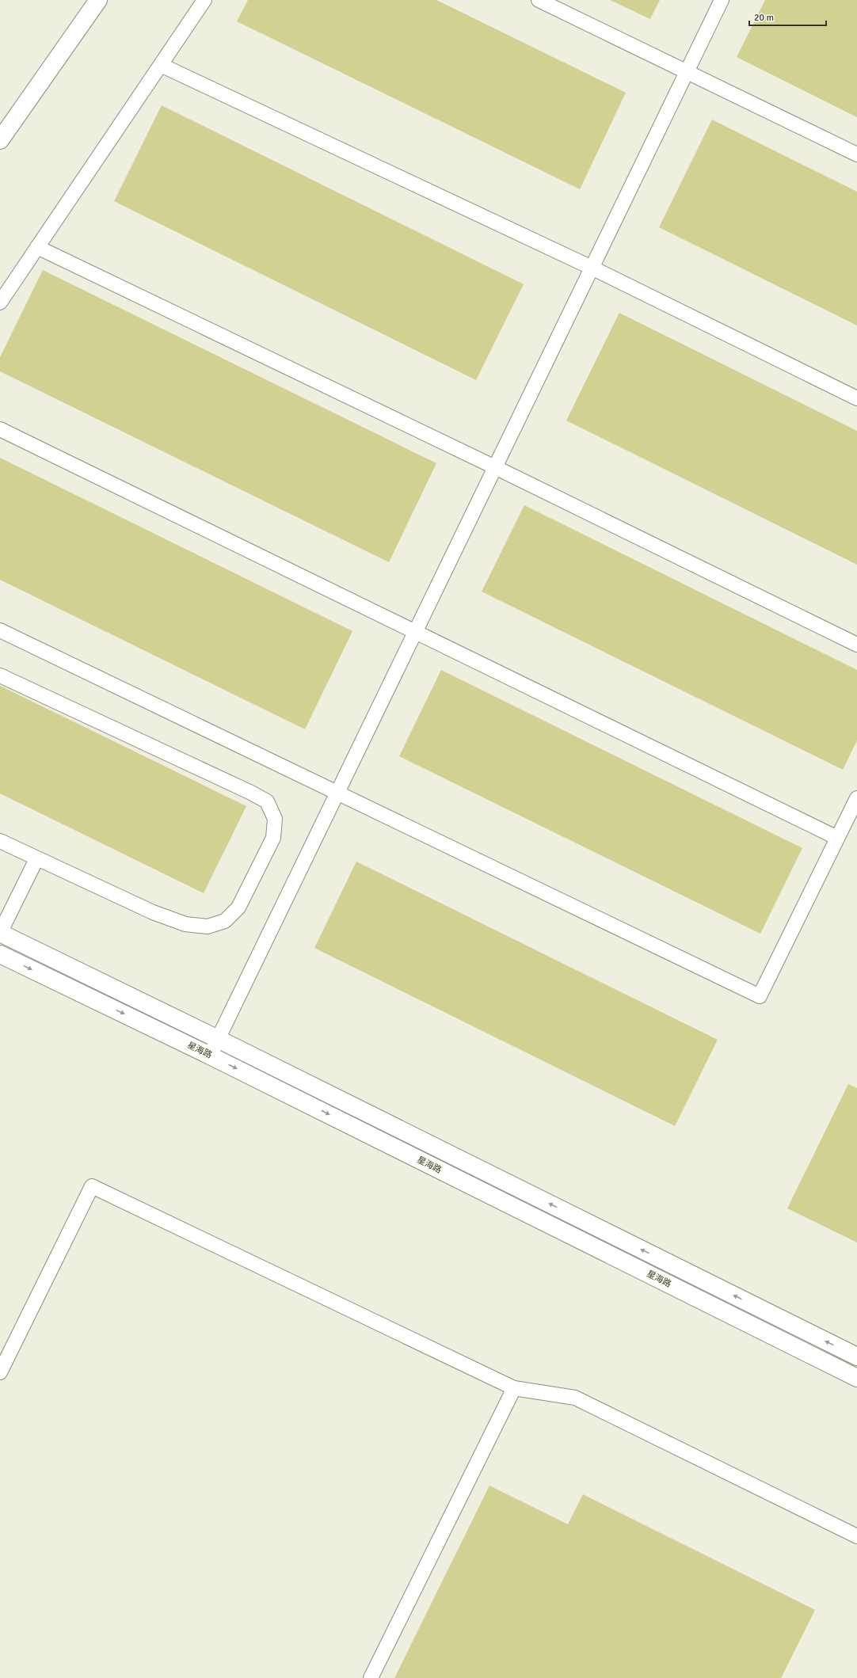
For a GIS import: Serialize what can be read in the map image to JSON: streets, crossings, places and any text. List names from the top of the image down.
{
  "streets": {
    "street": ["星海路"]
  },
  "scale_bar": "20 m"
}
